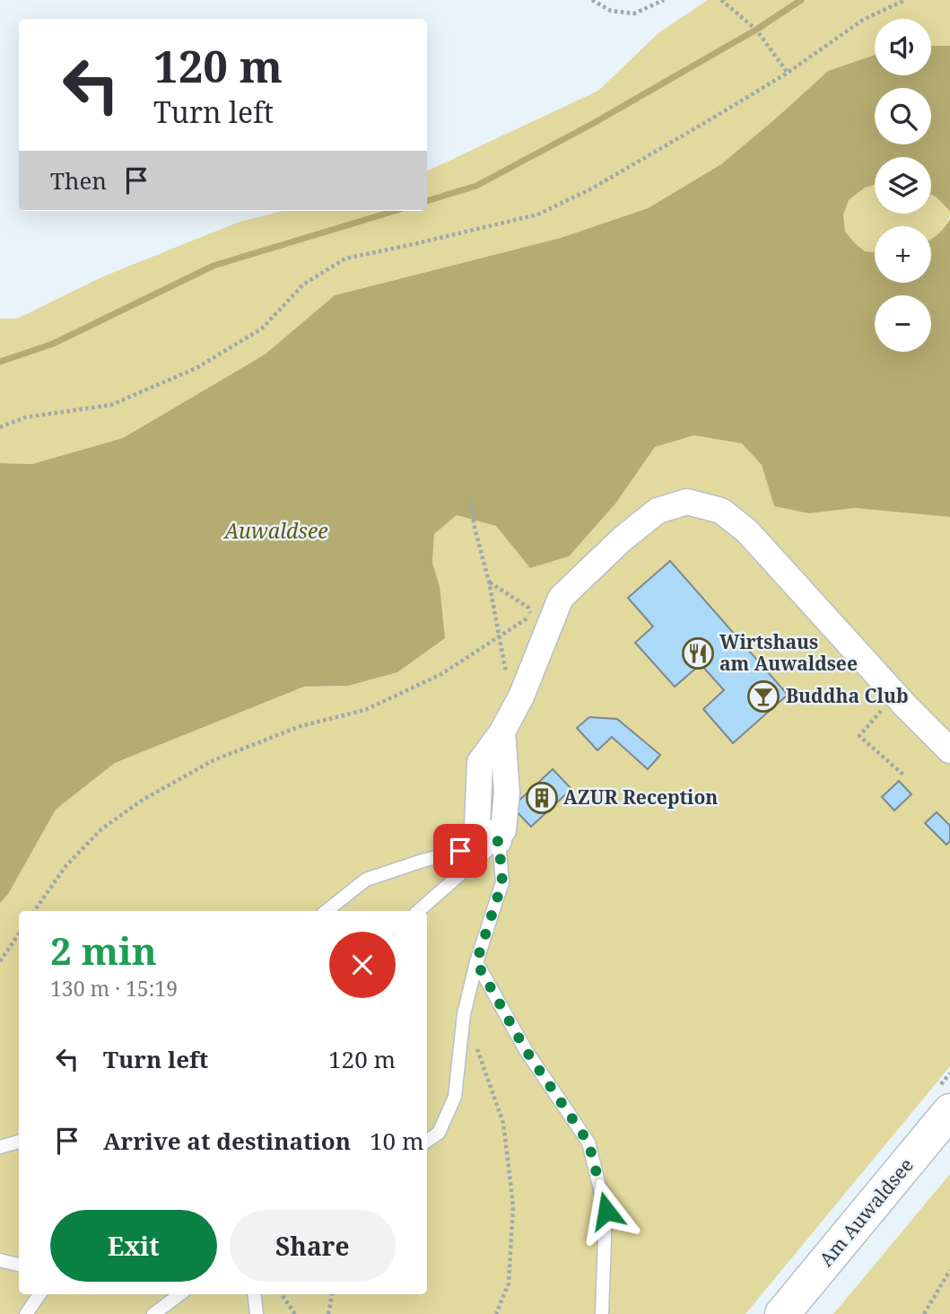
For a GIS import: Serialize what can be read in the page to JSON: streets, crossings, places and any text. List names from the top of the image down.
{
  "streets": {
    "street": ["Am Auwaldsee"]
  },
  "water": ["Auwaldsee"],
  "places": {
    "restaurant": ["Wirtshaus am Auwaldsee"],
    "bar": ["Buddha Club"],
    "building": ["AZUR Reception"]
  },
  "page": {
    "map_buttons": ["+", "−"],
    "turn": ["120 m", "Turn left"],
    "then": "Then",
    "heading": ["2 min", "130 m · 15:19"],
    "list": [
      {
        "name": "Turn left",
        "value": "120 m"
      },
      {
        "name": "Arrive at destination",
        "value": "10 m"
      }
    ],
    "buttons": ["Exit", "Share"]
  }
}
